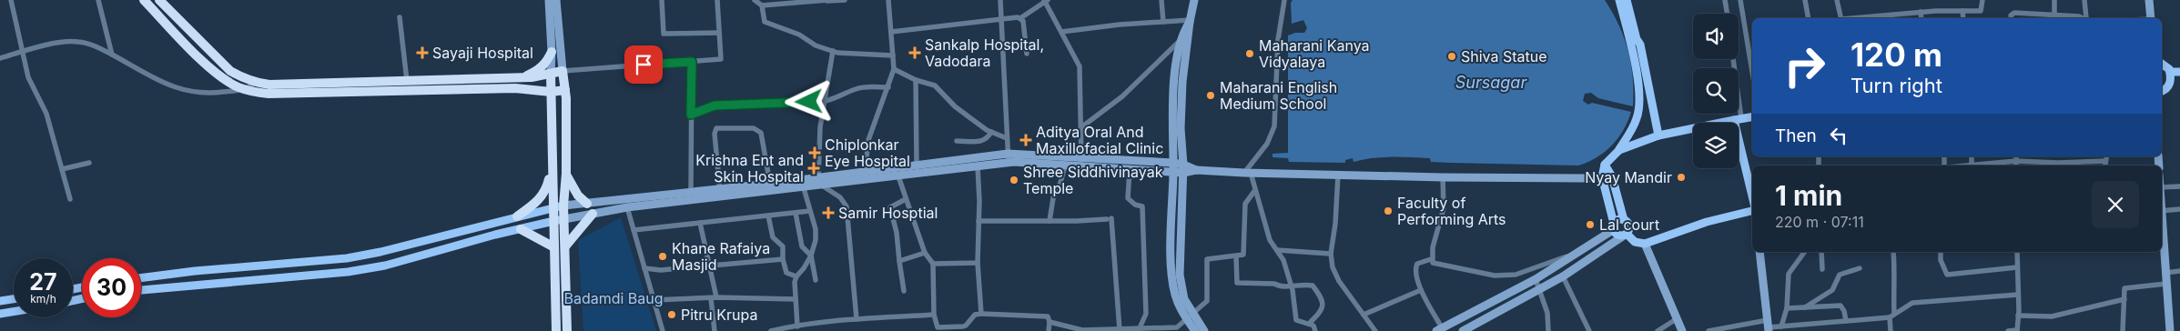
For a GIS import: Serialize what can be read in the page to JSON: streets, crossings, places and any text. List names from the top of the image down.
{
  "water": ["Sursagar"],
  "parks": ["Badamdi Baug"],
  "places": {
    "health": [
      "Sayaji Hospital",
      "Sankalp Hospital, Vadodara",
      "Aditya Oral And Maxillofacial Clinic",
      "Chiplonkar Eye Hospital",
      "Krishna Ent and Skin Hospital",
      "Samir Hosptial"
    ],
    "other": [
      "Maharani Kanya Vidyalaya",
      "Shiva Statue",
      "Maharani English Medium School",
      "Nyay Mandir",
      "Shree Siddhivinayak Temple",
      "Faculty of Performing Arts",
      "Lal court",
      "Khane Rafaiya Masjid",
      "Pitru Krupa"
    ]
  },
  "page": {
    "turn": ["120 m", "Turn right"],
    "then": "Then",
    "heading": ["1 min", "220 m · 07:11"],
    "speed": "27 km/h",
    "limit": "30"
  }
}
